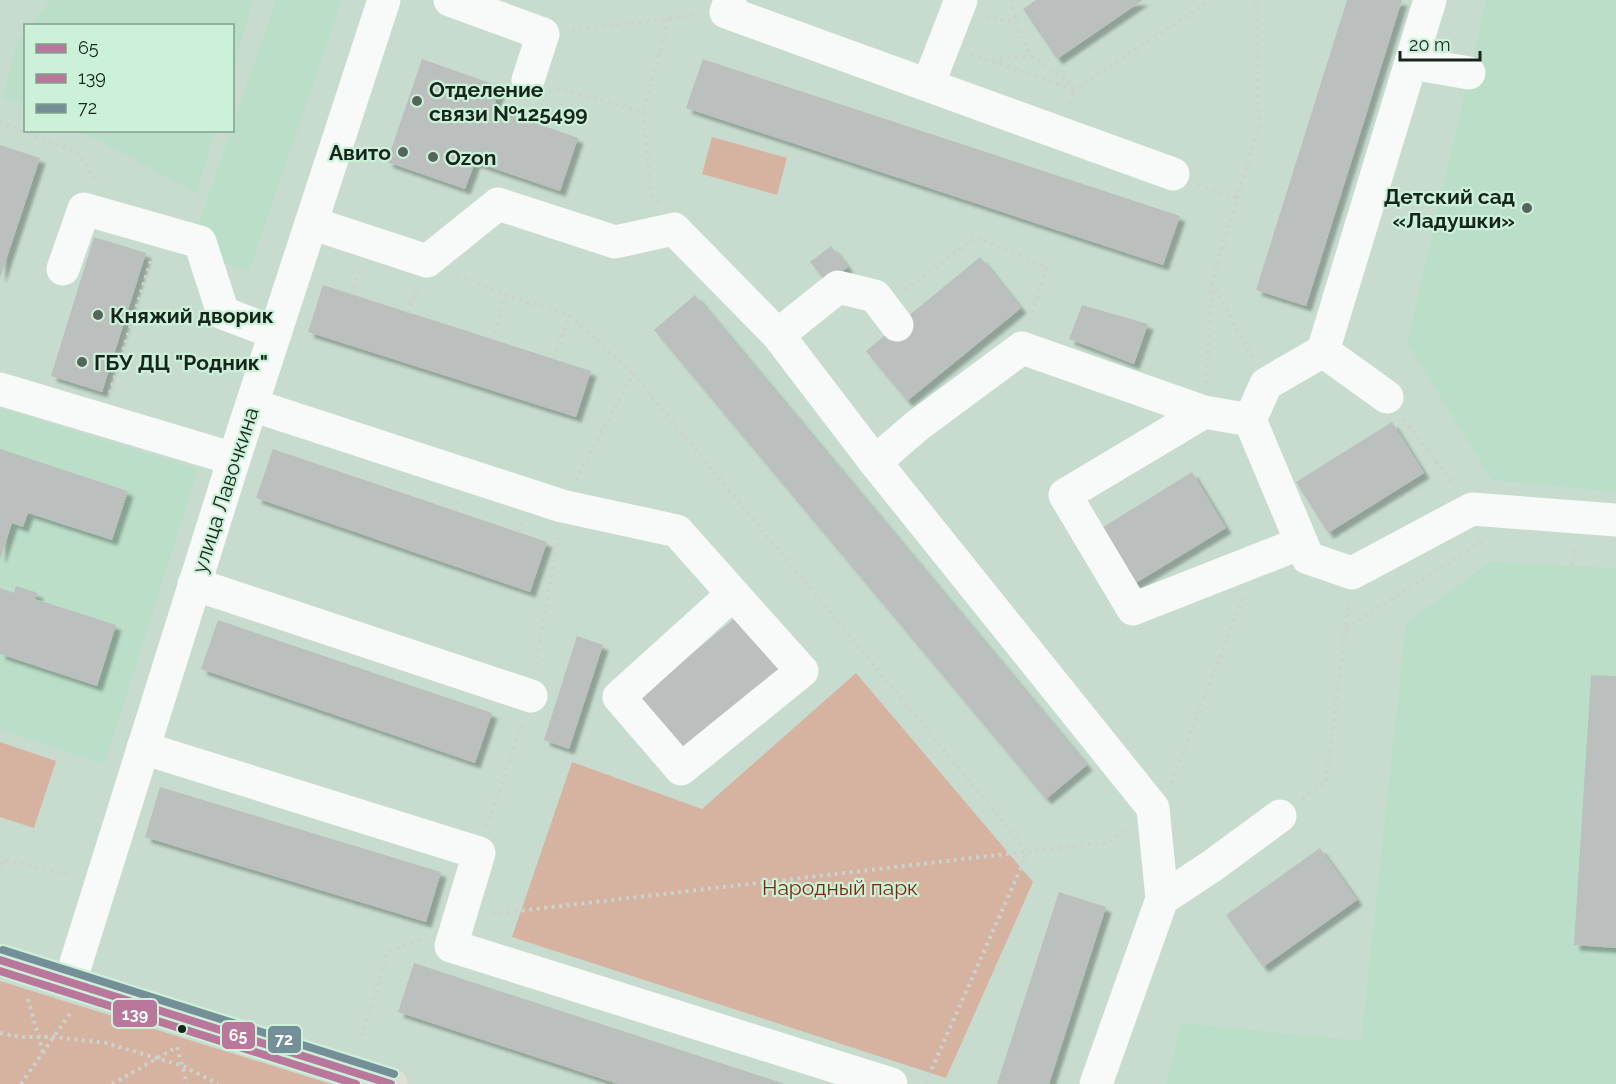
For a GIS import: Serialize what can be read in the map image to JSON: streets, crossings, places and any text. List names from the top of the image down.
{
  "streets": {
    "street": ["улица Лавочкина"]
  },
  "parks": ["Народный парк"],
  "places": [
    "Отделение связи №125499",
    "Авито",
    "Ozon",
    "Детский сад «Ладушки»",
    "Княжий дворик",
    "ГБУ ДЦ \"Родник\""
  ],
  "lines": ["transit line 72", "transit line 65", "transit line 139"],
  "legend": ["65", "139", "72"],
  "scale_bar": "20 m"
}
